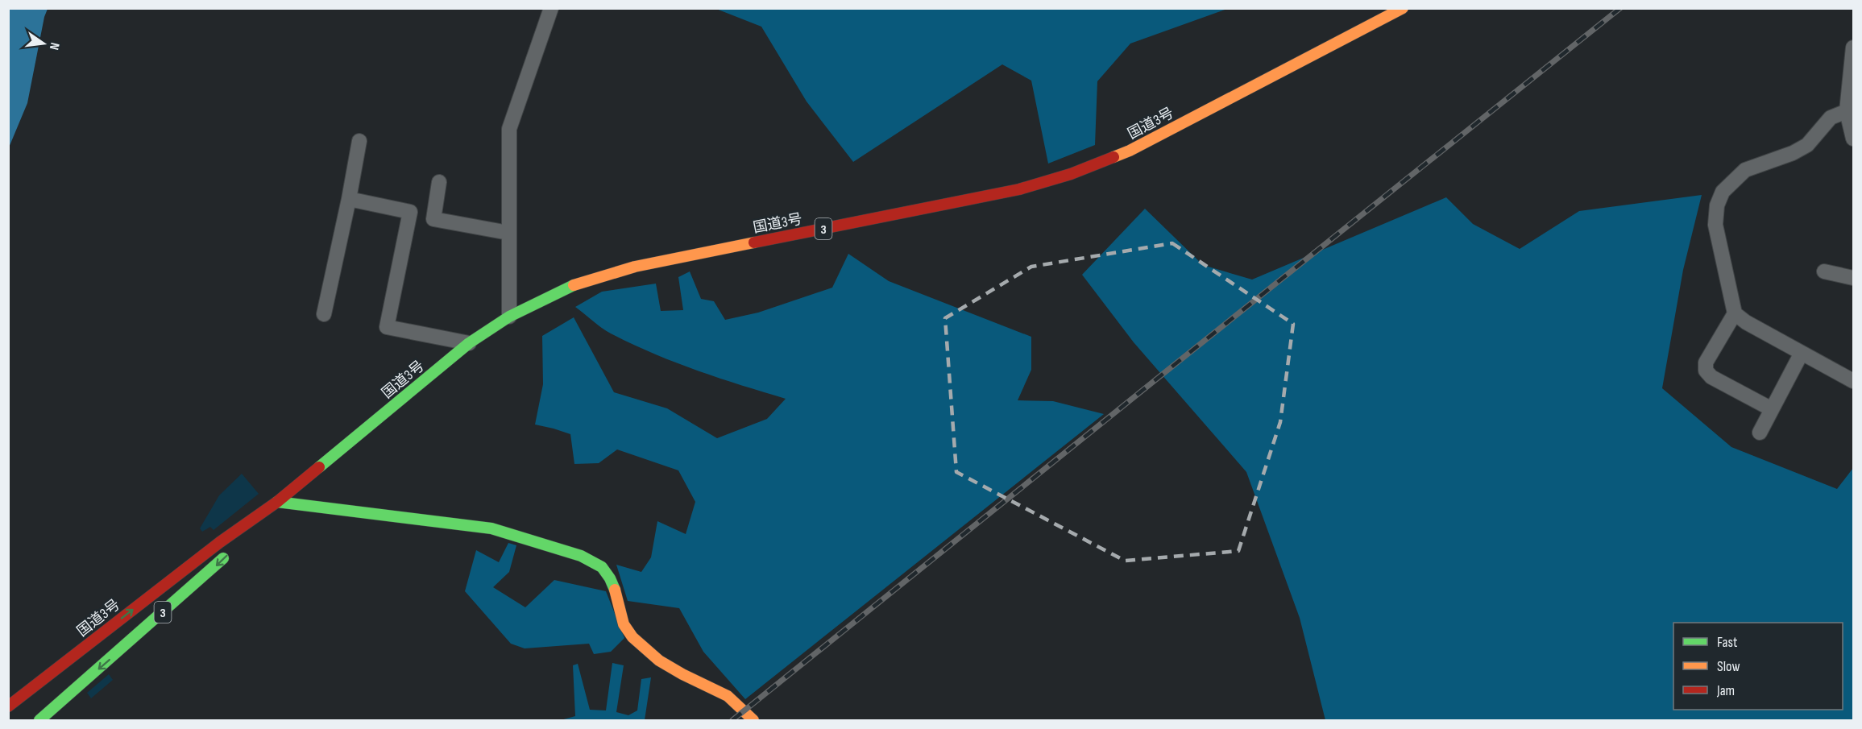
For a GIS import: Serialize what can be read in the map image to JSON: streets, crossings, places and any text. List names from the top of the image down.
{
  "streets": {
    "main road": ["国道3号", "3"]
  },
  "legend": ["Fast", "Slow", "Jam"],
  "north": "right"
}
